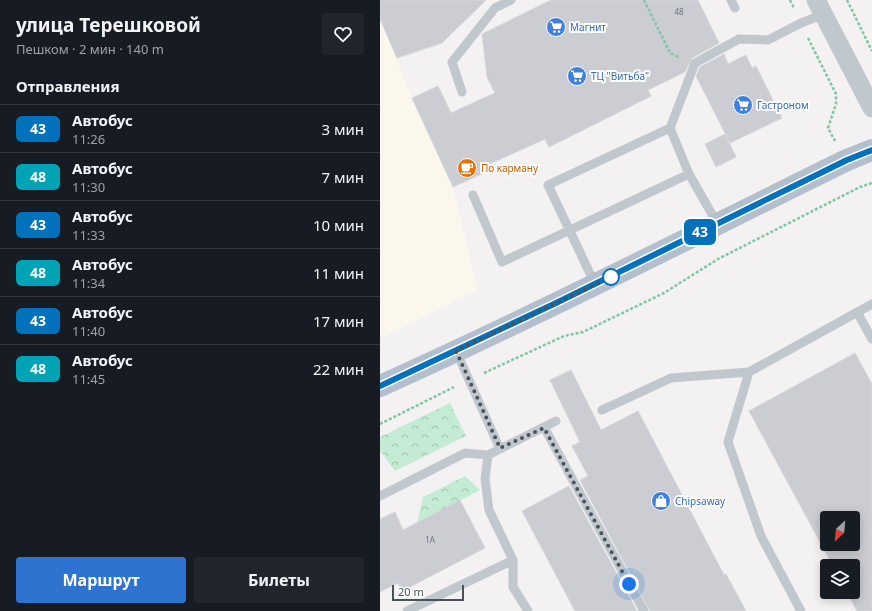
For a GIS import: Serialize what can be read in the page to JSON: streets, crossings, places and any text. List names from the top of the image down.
{
  "places": {
    "supermarket": ["Магнит", "ТЦ \"Витьба\"", "Гастроном"],
    "cafe": ["По карману"],
    "shop": ["Chipsaway"]
  },
  "lines": ["bus line 43"],
  "house_numbers": ["48", "1А"],
  "scale_bar": "20 m",
  "north": "bottom left",
  "page": {
    "heading": [
      ["улица Терешковой", "Пешком · 2 мин · 140 m"],
      "Отправления"
    ],
    "on_map": "43",
    "list": [
      {
        "mark": "43",
        "name": "Автобус",
        "note": "11:26",
        "value": "3 мин"
      },
      {
        "mark": "48",
        "name": "Автобус",
        "note": "11:30",
        "value": "7 мин"
      },
      {
        "mark": "43",
        "name": "Автобус",
        "note": "11:33",
        "value": "10 мин"
      },
      {
        "mark": "48",
        "name": "Автобус",
        "note": "11:34",
        "value": "11 мин"
      },
      {
        "mark": "43",
        "name": "Автобус",
        "note": "11:40",
        "value": "17 мин"
      },
      {
        "mark": "48",
        "name": "Автобус",
        "note": "11:45",
        "value": "22 мин"
      }
    ],
    "buttons": ["Маршрут", "Билеты"],
    "scale": "20 m"
  }
}
